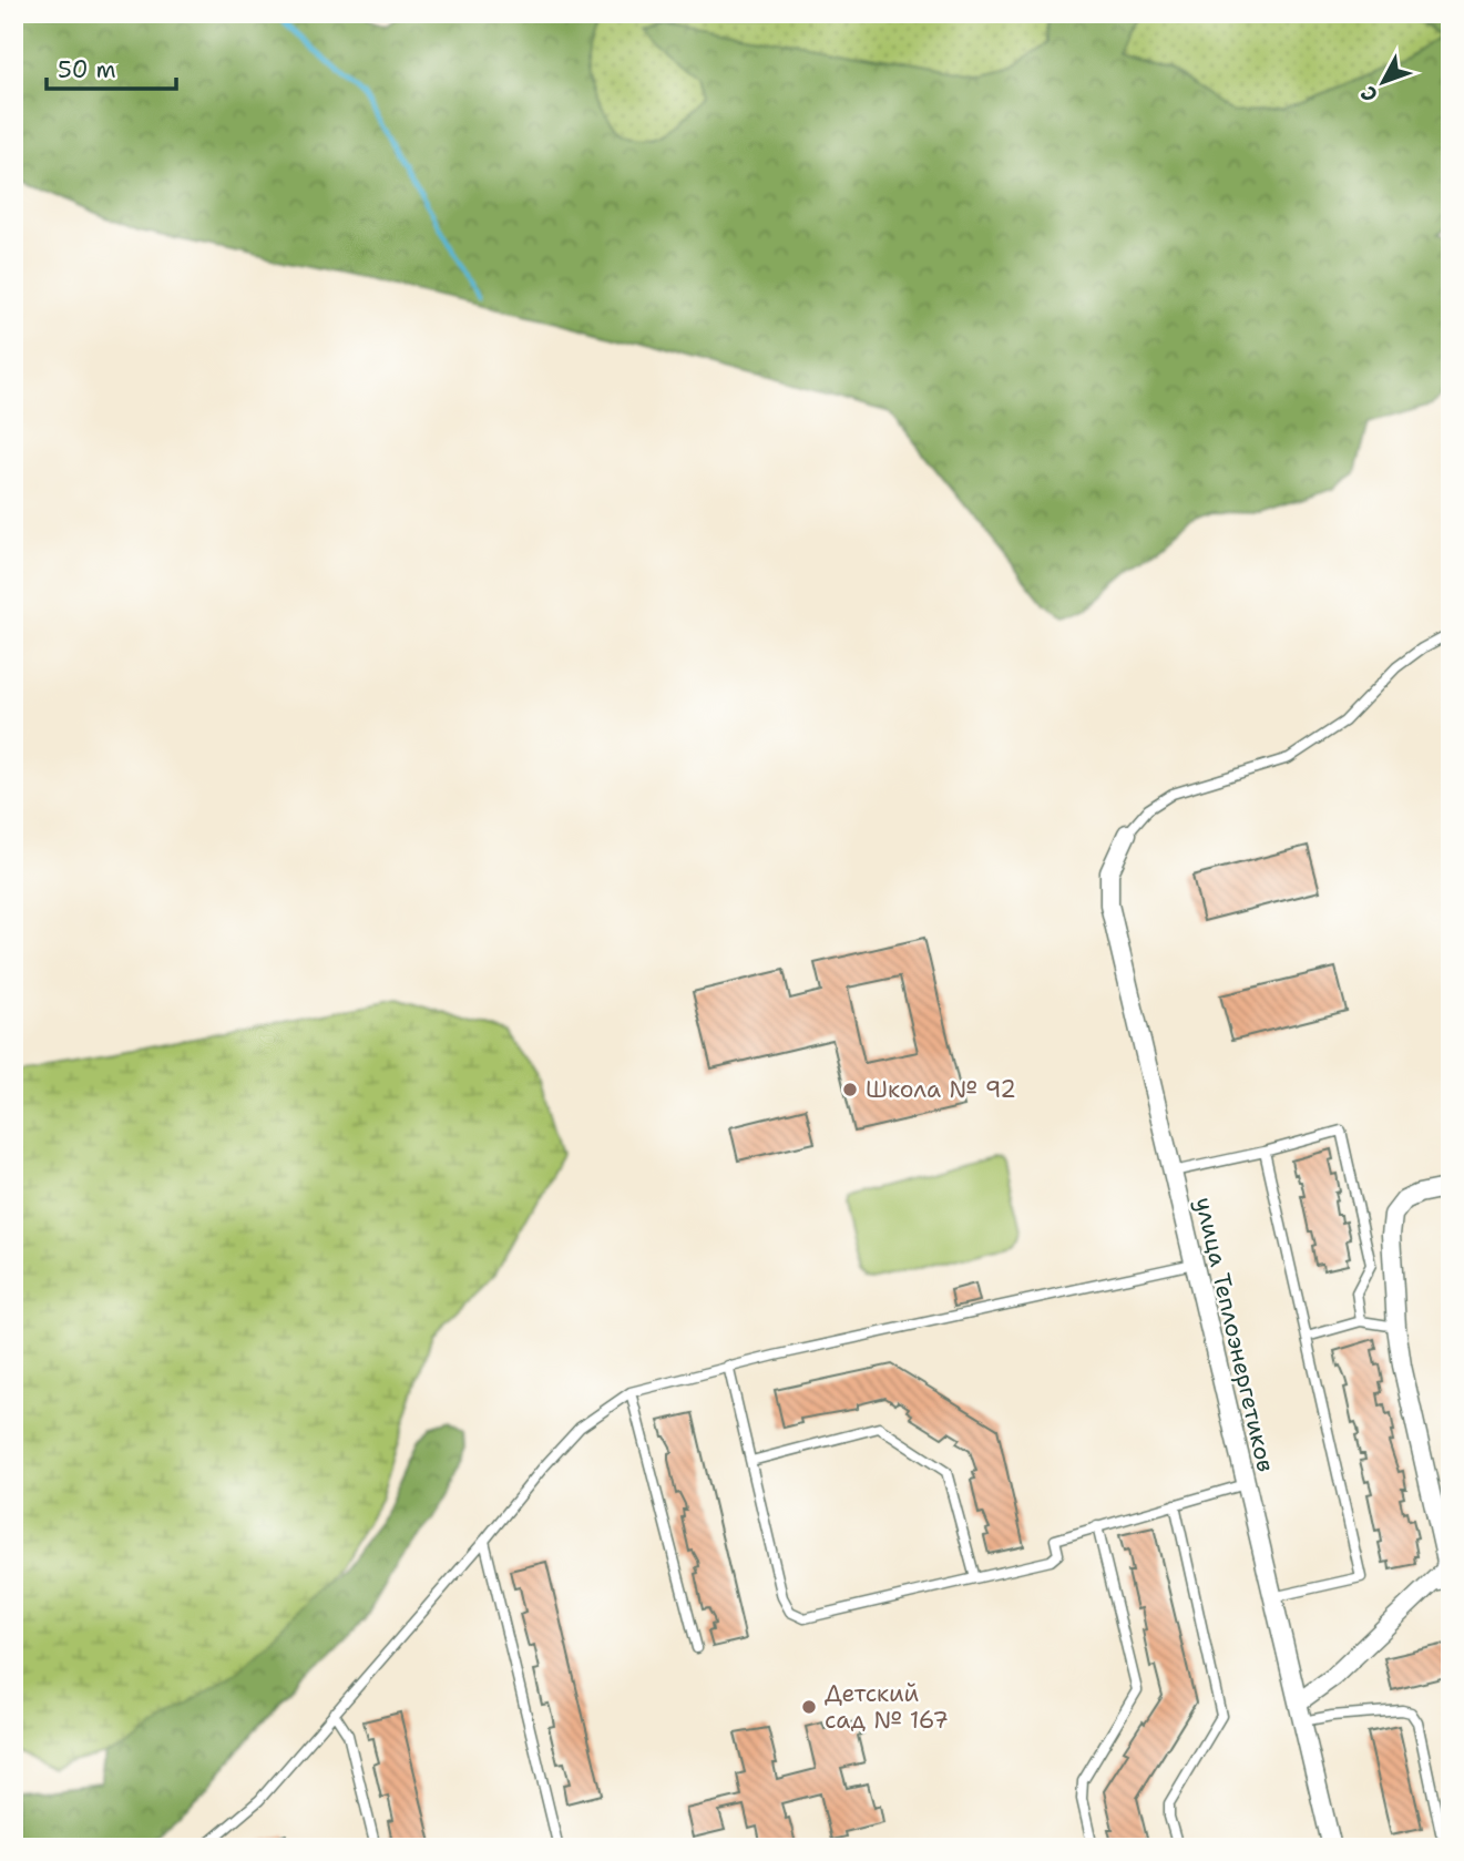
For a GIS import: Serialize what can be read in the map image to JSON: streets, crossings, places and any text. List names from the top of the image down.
{
  "streets": {
    "street": ["улица Теплоэнергетиков"]
  },
  "places": ["Школа № 92", "Детский сад № 167"],
  "scale_bar": "50 m",
  "north": "bottom left"
}
